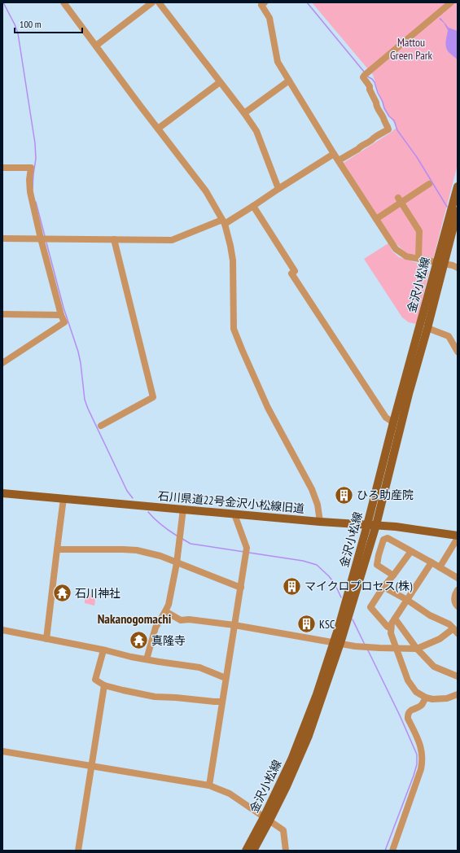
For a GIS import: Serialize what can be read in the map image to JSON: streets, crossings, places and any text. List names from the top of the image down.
{
  "streets": {
    "main road": ["金沢小松線", "石川県道22号金沢小松線旧道"]
  },
  "crossings": [
    ["金沢小松線", "石川県道22号金沢小松線旧道"]
  ],
  "districts": ["Nakanogomachi"],
  "parks": ["Mattou Green Park"],
  "places": {
    "building": ["ひろ助産院", "マイクロプロセス(株)", "KSC"],
    "temple": ["石川神社", "真隆寺"]
  },
  "scale_bar": "100 m"
}
